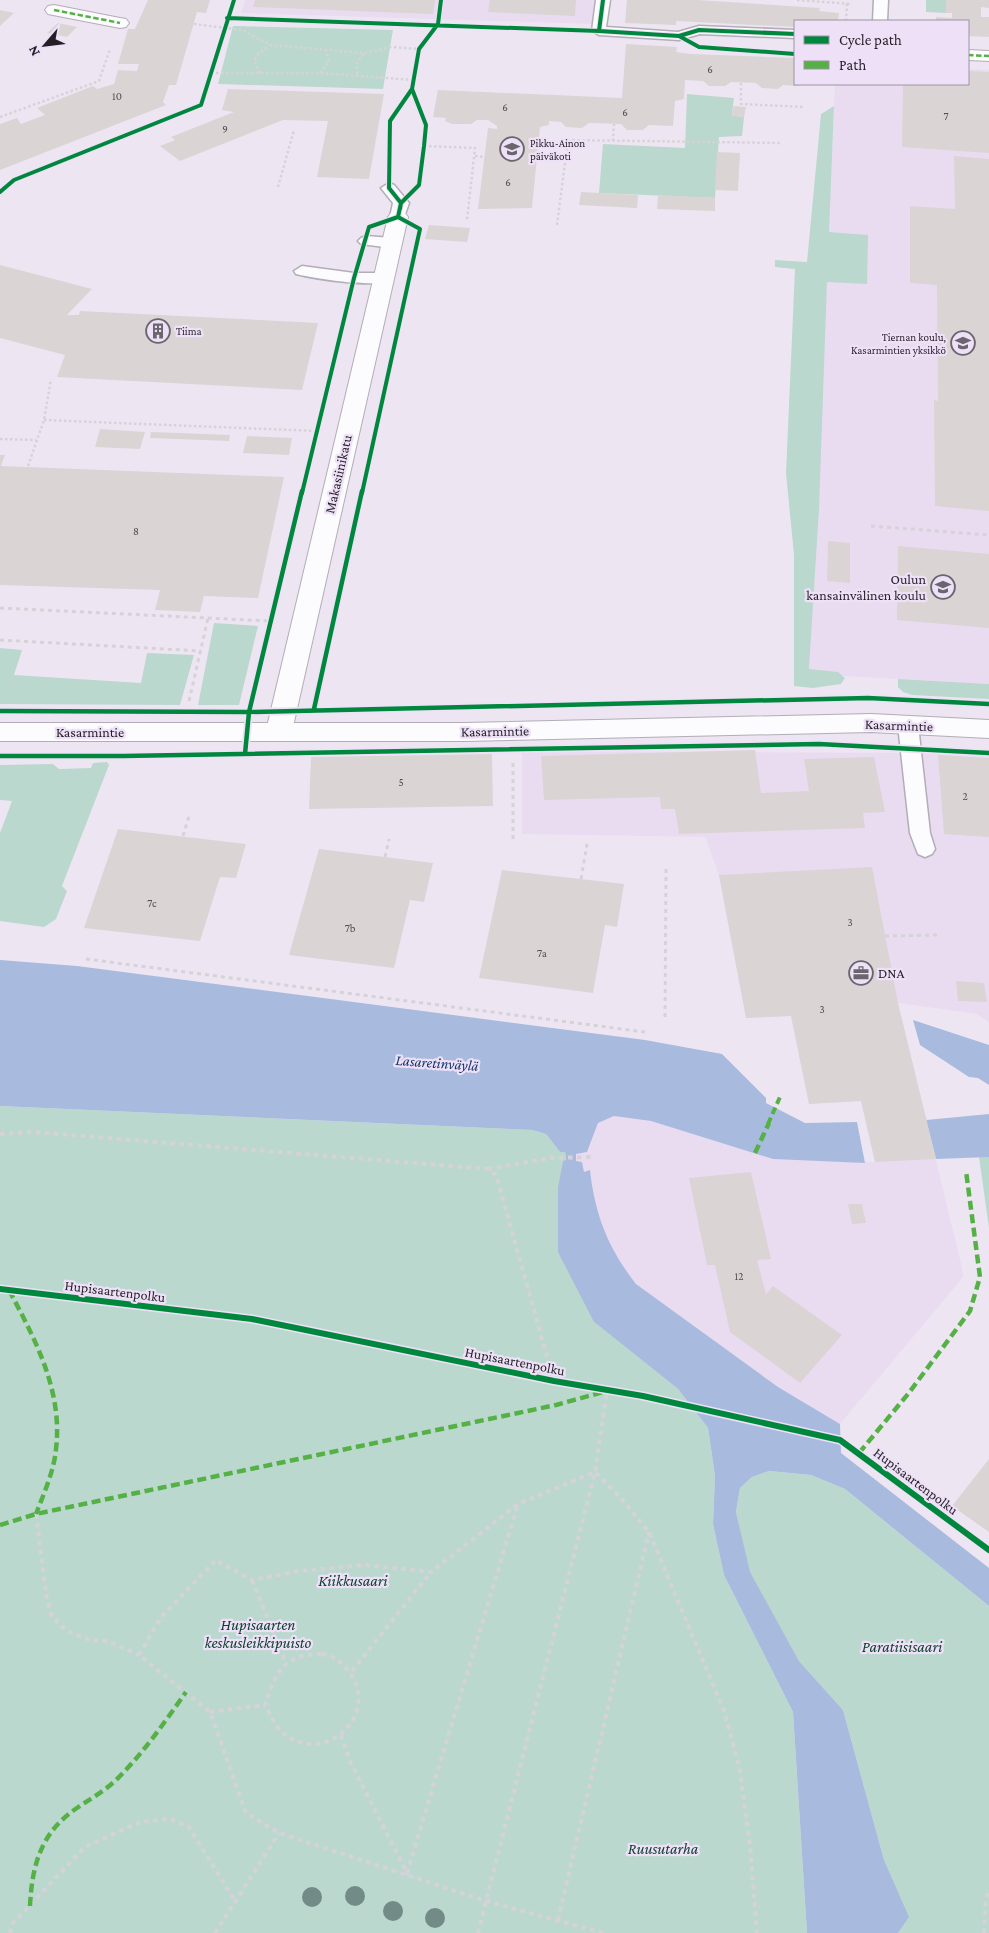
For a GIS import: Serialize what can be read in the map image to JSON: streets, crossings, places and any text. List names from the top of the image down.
{
  "streets": {
    "street": ["Makasiinikatu", "Kasarmintie"],
    "cycle path": ["Hupisaartenpolku"]
  },
  "crossings": [
    ["Makasiinikatu", "Kasarmintie"]
  ],
  "water": ["Lasaretinväylä"],
  "parks": [
    "Kiikkusaari",
    "Hupisaarten keskusleikkipuisto",
    "Paratiisisaari",
    "Ruusutarha"
  ],
  "places": {
    "school or university": ["Pikku-Ainon päiväkoti", "Tiernan koulu, Kasarmintien yksikkö", "Oulun kansainvälinen koulu"],
    "building": ["Tiima"],
    "office": ["DNA"]
  },
  "house_numbers": [
    "6",
    "10",
    "6",
    "6",
    "7",
    "9",
    "6",
    "8",
    "5",
    "2",
    "7c",
    "3",
    "7b",
    "7a",
    "3",
    "12"
  ],
  "legend": ["Cycle path", "Path"],
  "north": "bottom left"
}
